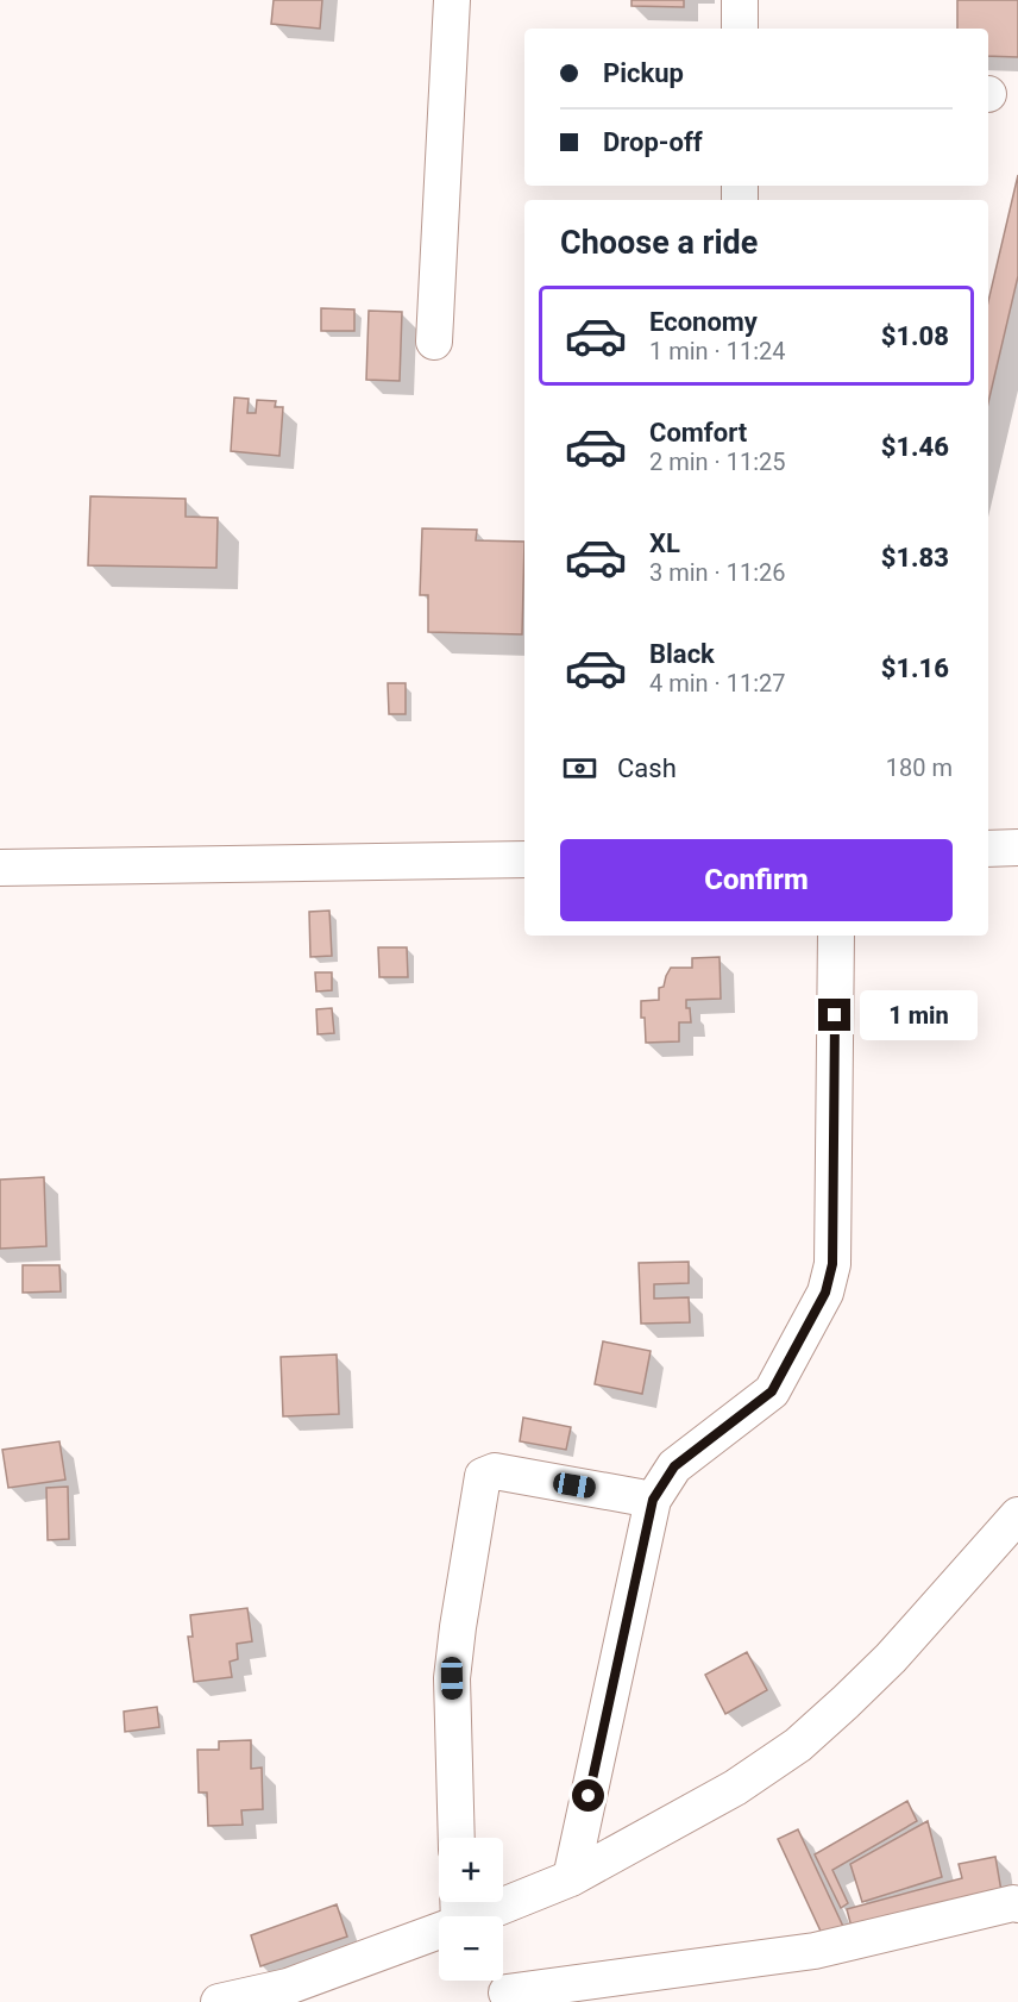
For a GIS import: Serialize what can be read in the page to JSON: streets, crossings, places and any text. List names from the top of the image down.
{
  "page": {
    "banner": ["Pickup", "Drop-off"],
    "heading": "Choose a ride",
    "list": [
      {
        "name": "Economy",
        "note": "1 min · 11:24",
        "value": "$1.08"
      },
      {
        "name": "Comfort",
        "note": "2 min · 11:25",
        "value": "$1.46"
      },
      {
        "name": "XL",
        "note": "3 min · 11:26",
        "value": "$1.83"
      },
      {
        "name": "Black",
        "note": "4 min · 11:27",
        "value": "$1.16"
      }
    ],
    "pay": ["Cash", "180 m"],
    "buttons": "Confirm",
    "bubble": "1 min",
    "map_buttons": ["+", "−"]
  }
}
